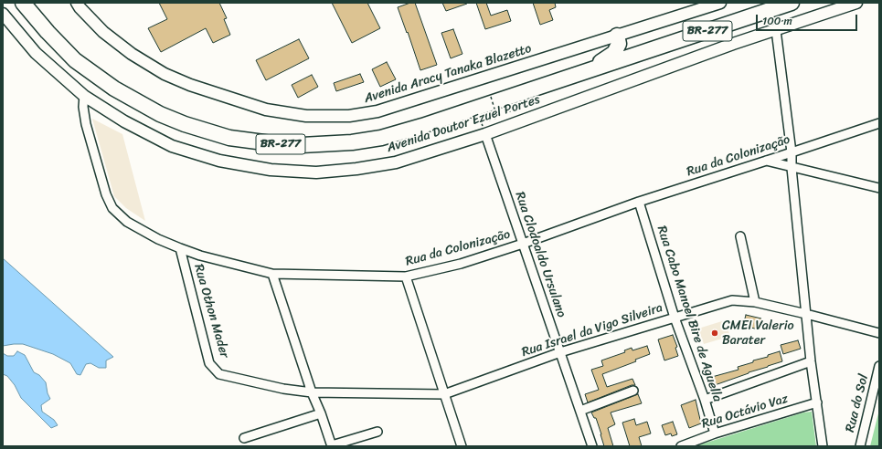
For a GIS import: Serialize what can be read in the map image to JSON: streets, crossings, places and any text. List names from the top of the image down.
{
  "streets": {
    "highway": ["BR-277"],
    "main road": ["Avenida Aracy Tanaka Blazetto", "Avenida Doutor Ezuel Portes"],
    "street": [
      "Rua da Colonização",
      "Rua Clodoaldo Ursulano",
      "Rua Othon Mader",
      "Rua Cabo Manoel Bire de Aguella",
      "Rua Israel da Vigo Silveira",
      "Rua do Sol",
      "Rua Octávio Vaz"
    ]
  },
  "crossings": [
    ["Avenida Doutor Ezuel Portes", "Rua da Colonização"],
    ["Avenida Doutor Ezuel Portes", "Rua Clodoaldo Ursulano"],
    ["Rua da Colonização", "Rua Clodoaldo Ursulano"],
    ["Rua da Colonização", "Rua Othon Mader"],
    ["Rua da Colonização", "Rua Cabo Manoel Bire de Aguella"],
    ["Rua Clodoaldo Ursulano", "Rua Israel da Vigo Silveira"],
    ["Rua Othon Mader", "Rua Israel da Vigo Silveira"],
    ["Rua Cabo Manoel Bire de Aguella", "Rua Israel da Vigo Silveira"],
    ["Rua Cabo Manoel Bire de Aguella", "Rua Octávio Vaz"]
  ],
  "places": ["CMEI Valerio Barater"],
  "scale_bar": "100 m"
}
